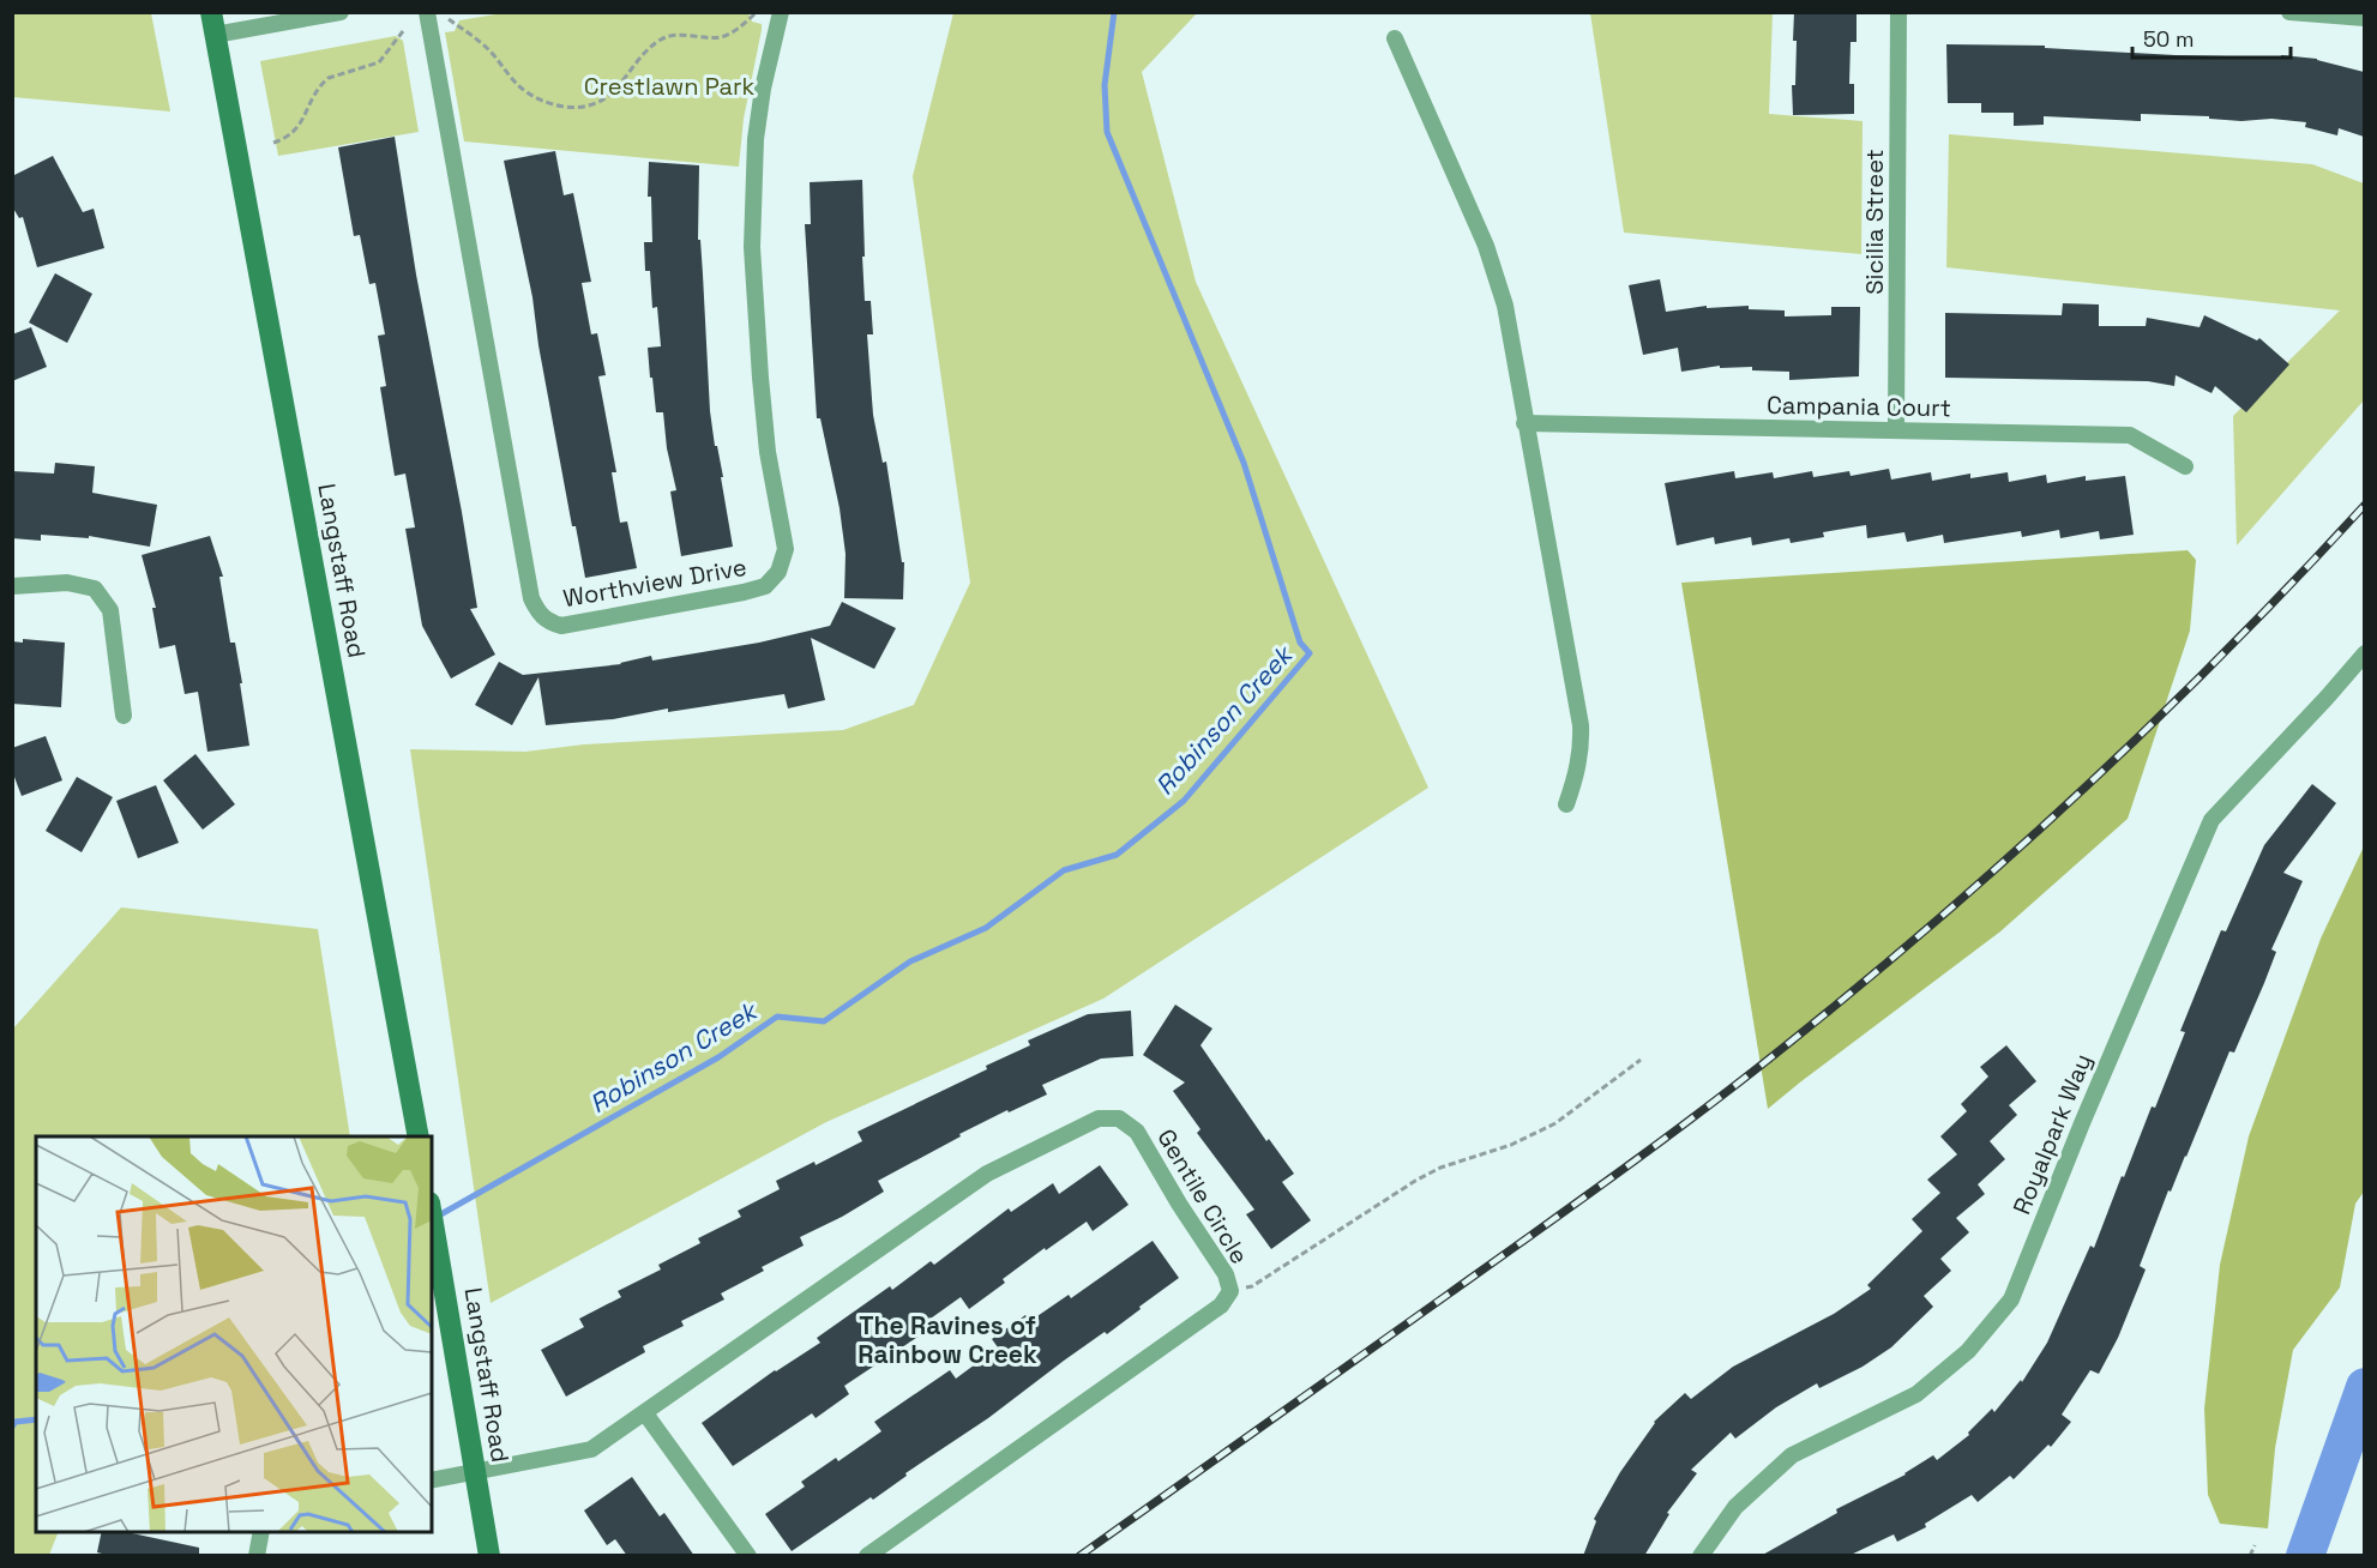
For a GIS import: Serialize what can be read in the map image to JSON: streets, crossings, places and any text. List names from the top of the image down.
{
  "streets": {
    "street": [
      "Sicilia Street",
      "Campania Court",
      "Langstaff Road",
      "Worthview Drive",
      "Royalpark Way",
      "Gentile Circle"
    ]
  },
  "crossings": [
    ["Sicilia Street", "Campania Court"],
    ["Langstaff Road", "Gentile Circle"]
  ],
  "districts": ["The Ravines of Rainbow Creek"],
  "water": ["Robinson Creek"],
  "parks": ["Crestlawn Park"],
  "scale_bar": "50 m"
}
